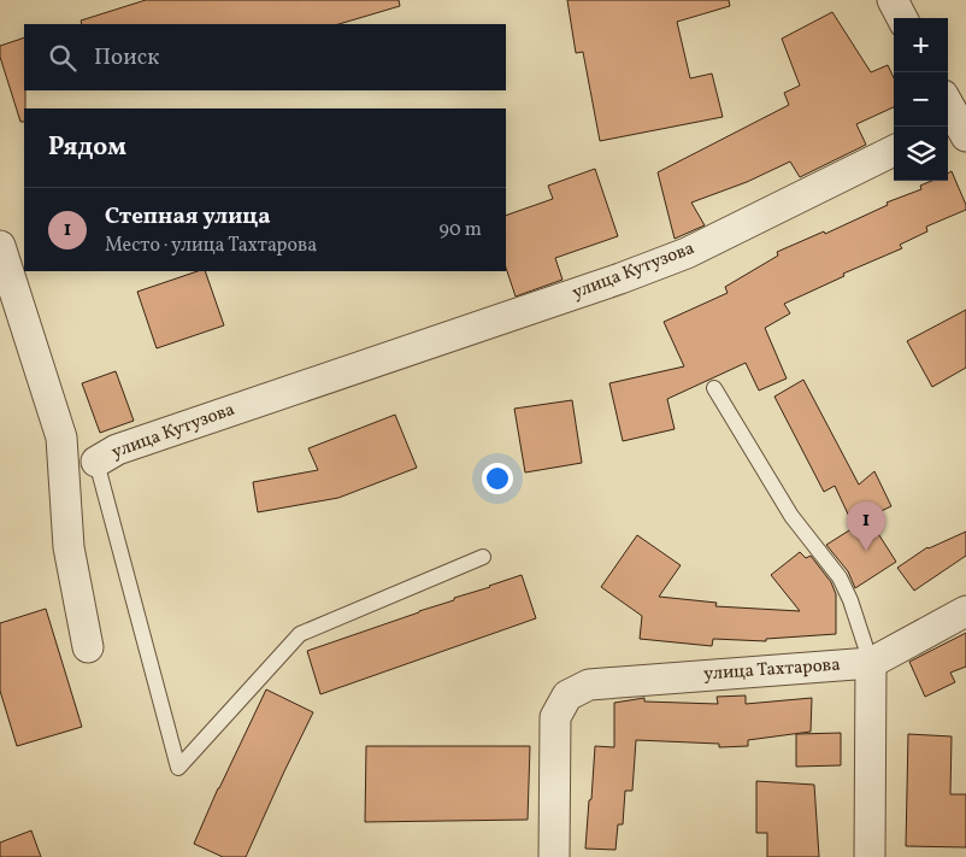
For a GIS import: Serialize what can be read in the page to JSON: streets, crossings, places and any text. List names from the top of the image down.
{
  "streets": {
    "street": ["улица Кутузова", "улица Тахтарова"]
  },
  "page": {
    "map_buttons": ["+", "−"],
    "search": "Поиск",
    "heading": "Рядом",
    "list": [
      {
        "mark": "1",
        "name": "Степная улица",
        "note": "Место · улица Тахтарова",
        "value": "90 m"
      }
    ],
    "pins": "1"
  }
}
